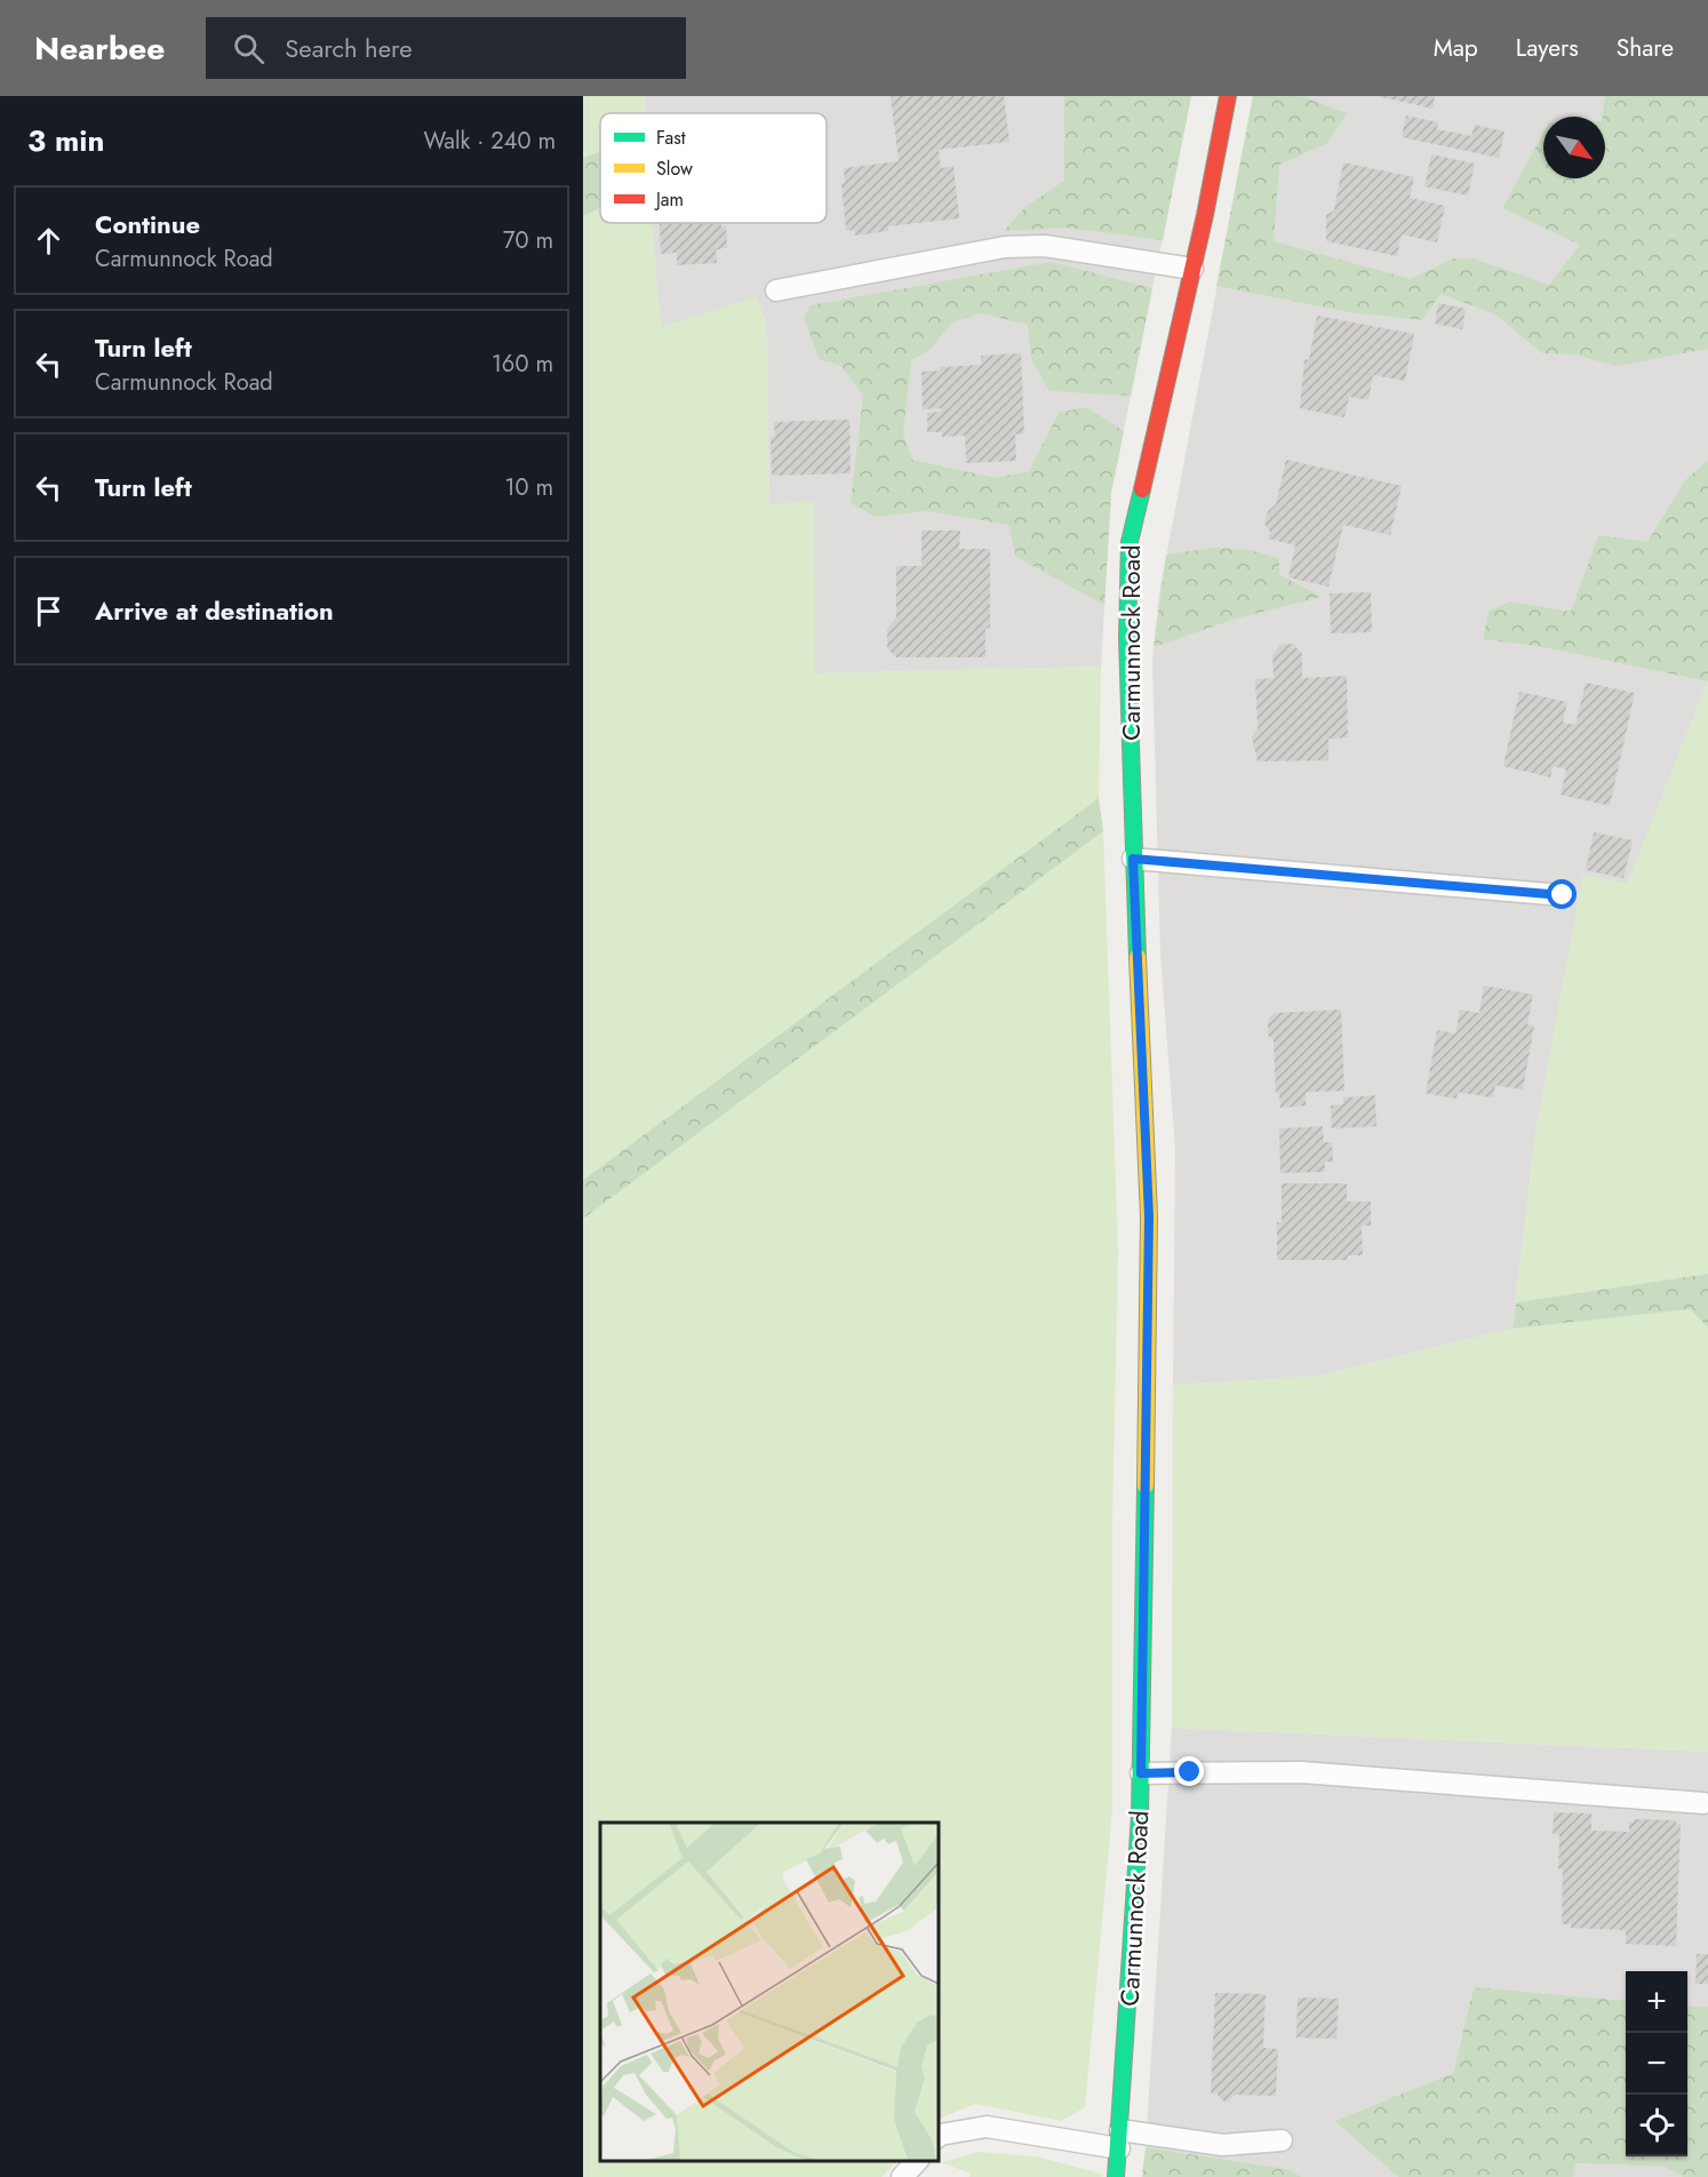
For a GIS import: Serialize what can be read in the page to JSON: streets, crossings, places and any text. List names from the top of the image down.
{
  "streets": {
    "main road": ["Carmunnock Road"]
  },
  "legend": ["Fast", "Slow", "Jam"],
  "north": "bottom right",
  "page": {
    "header": "Nearbee",
    "search": "Search here",
    "nav": ["Map", "Layers", "Share"],
    "heading": ["3 min", "Walk · 240 m"],
    "list": [
      ["Continue", "Carmunnock Road", "70 m"],
      ["Turn left", "Carmunnock Road", "160 m"],
      ["Turn left", "10 m"],
      "Arrive at destination"
    ],
    "map_buttons": ["+", "−"]
  }
}
